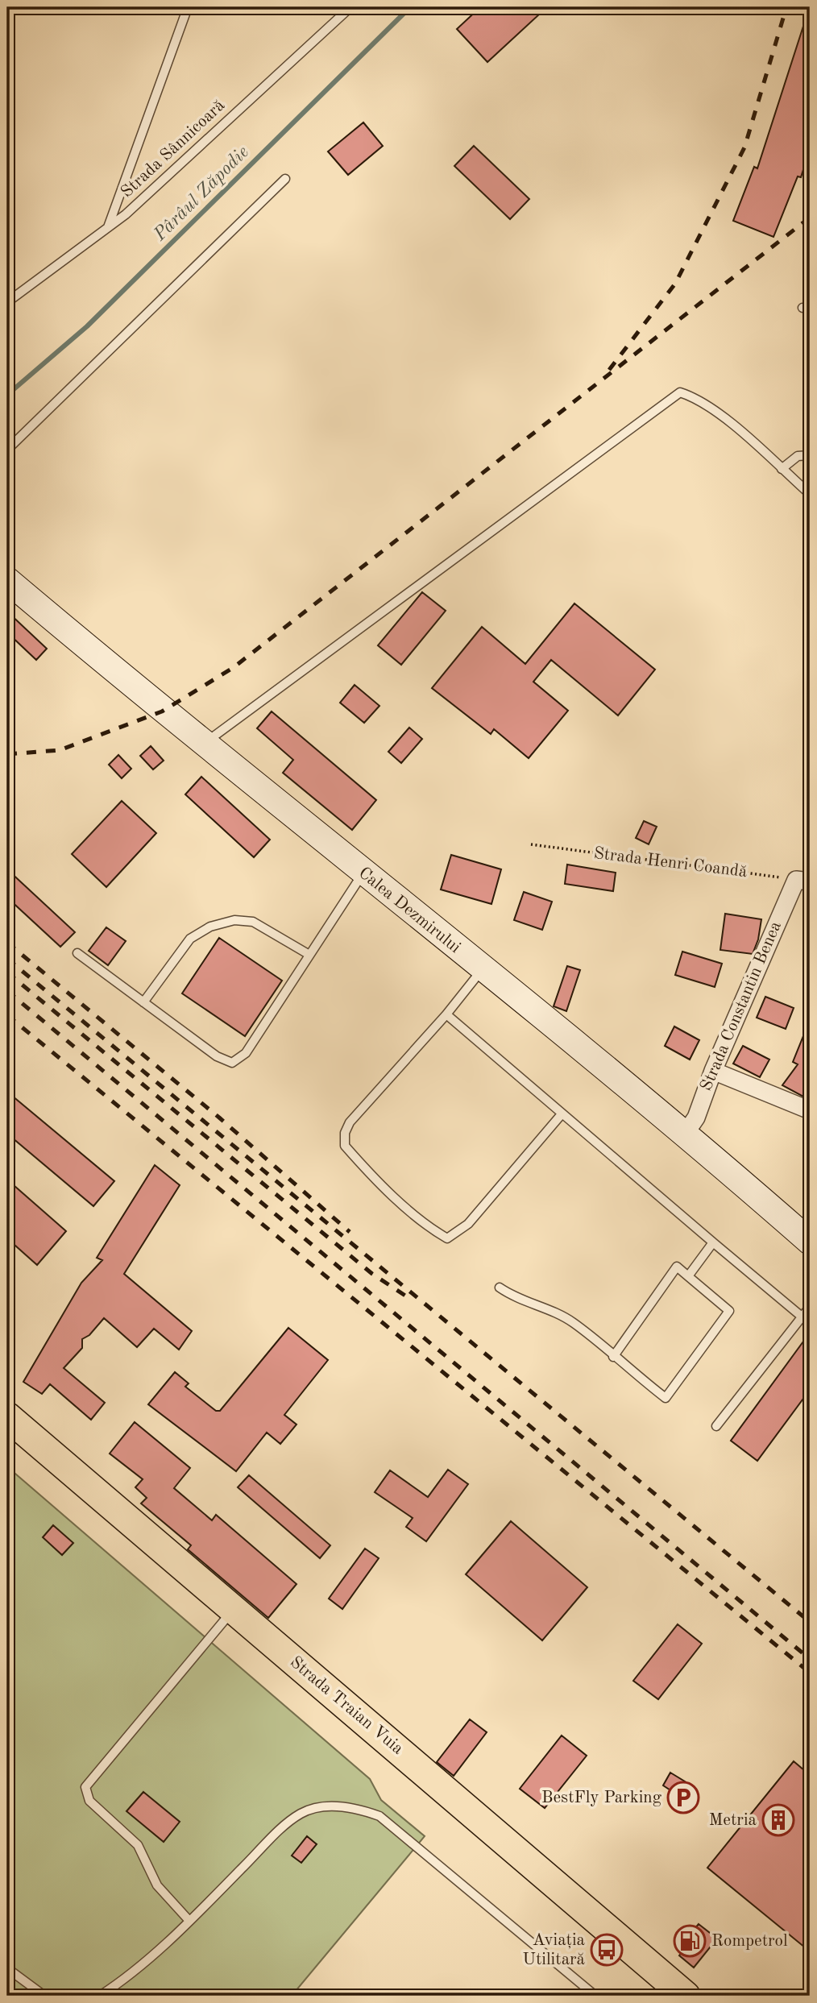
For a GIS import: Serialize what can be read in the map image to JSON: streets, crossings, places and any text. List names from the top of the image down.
{
  "streets": {
    "main road": ["Calea Dezmirului", "Strada Traian Vuia"],
    "street": ["Strada Constantin Benea"],
    "lane": ["Strada Sânnicoară"],
    "path": ["Strada Henri Coandă"]
  },
  "crossings": [
    ["Strada Henri Coandă", "Strada Constantin Benea"],
    ["Calea Dezmirului", "Strada Constantin Benea"]
  ],
  "water": ["Pârâul Zăpodie"],
  "places": {
    "parking": ["BestFly Parking"],
    "building": ["Metria"],
    "fuel station": ["Rompetrol"],
    "bus stop": ["Aviația Utilitară"]
  }
}
